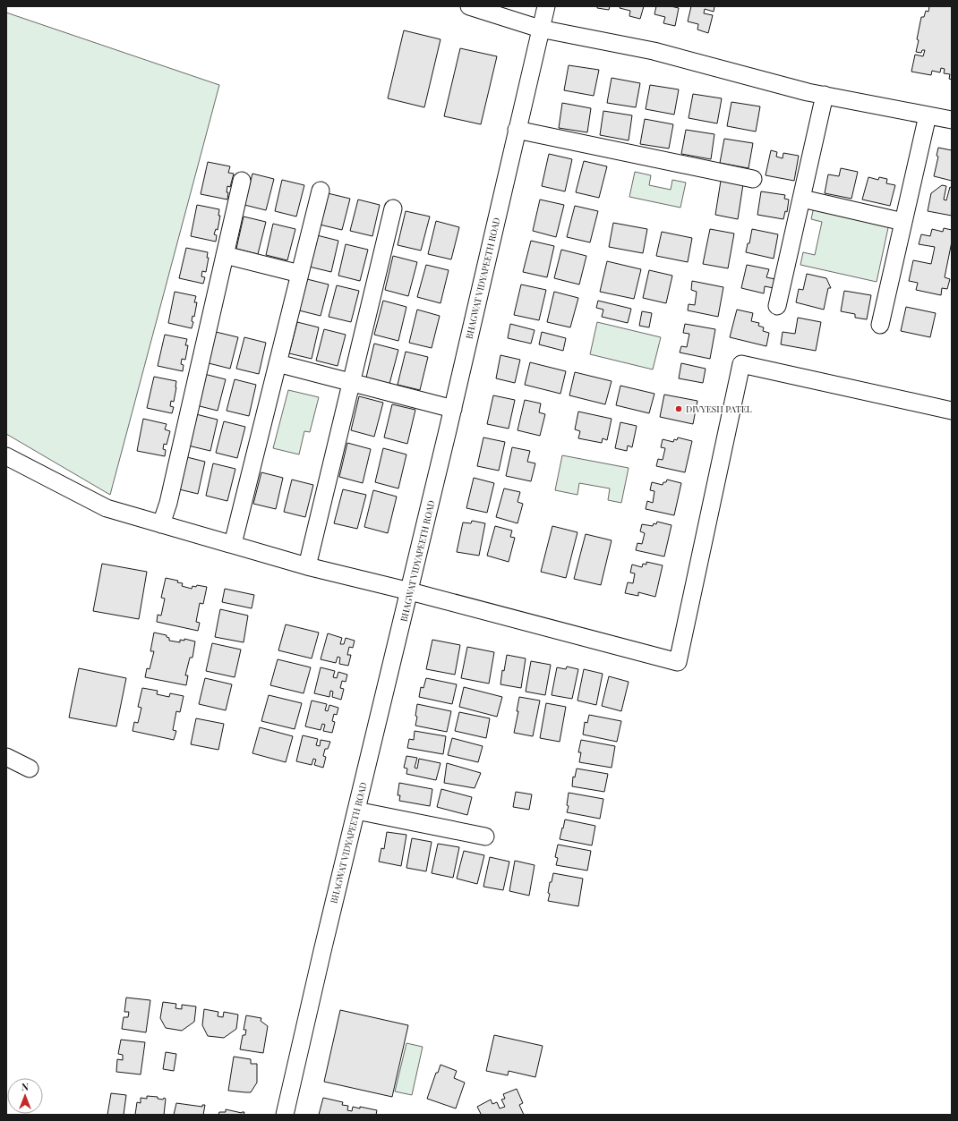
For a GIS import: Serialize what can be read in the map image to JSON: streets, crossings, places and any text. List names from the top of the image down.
{
  "streets": {
    "street": ["BHAGWAT VIDYAPEETH ROAD"]
  },
  "places": ["DIVYESH PATEL"],
  "north": "top"
}
